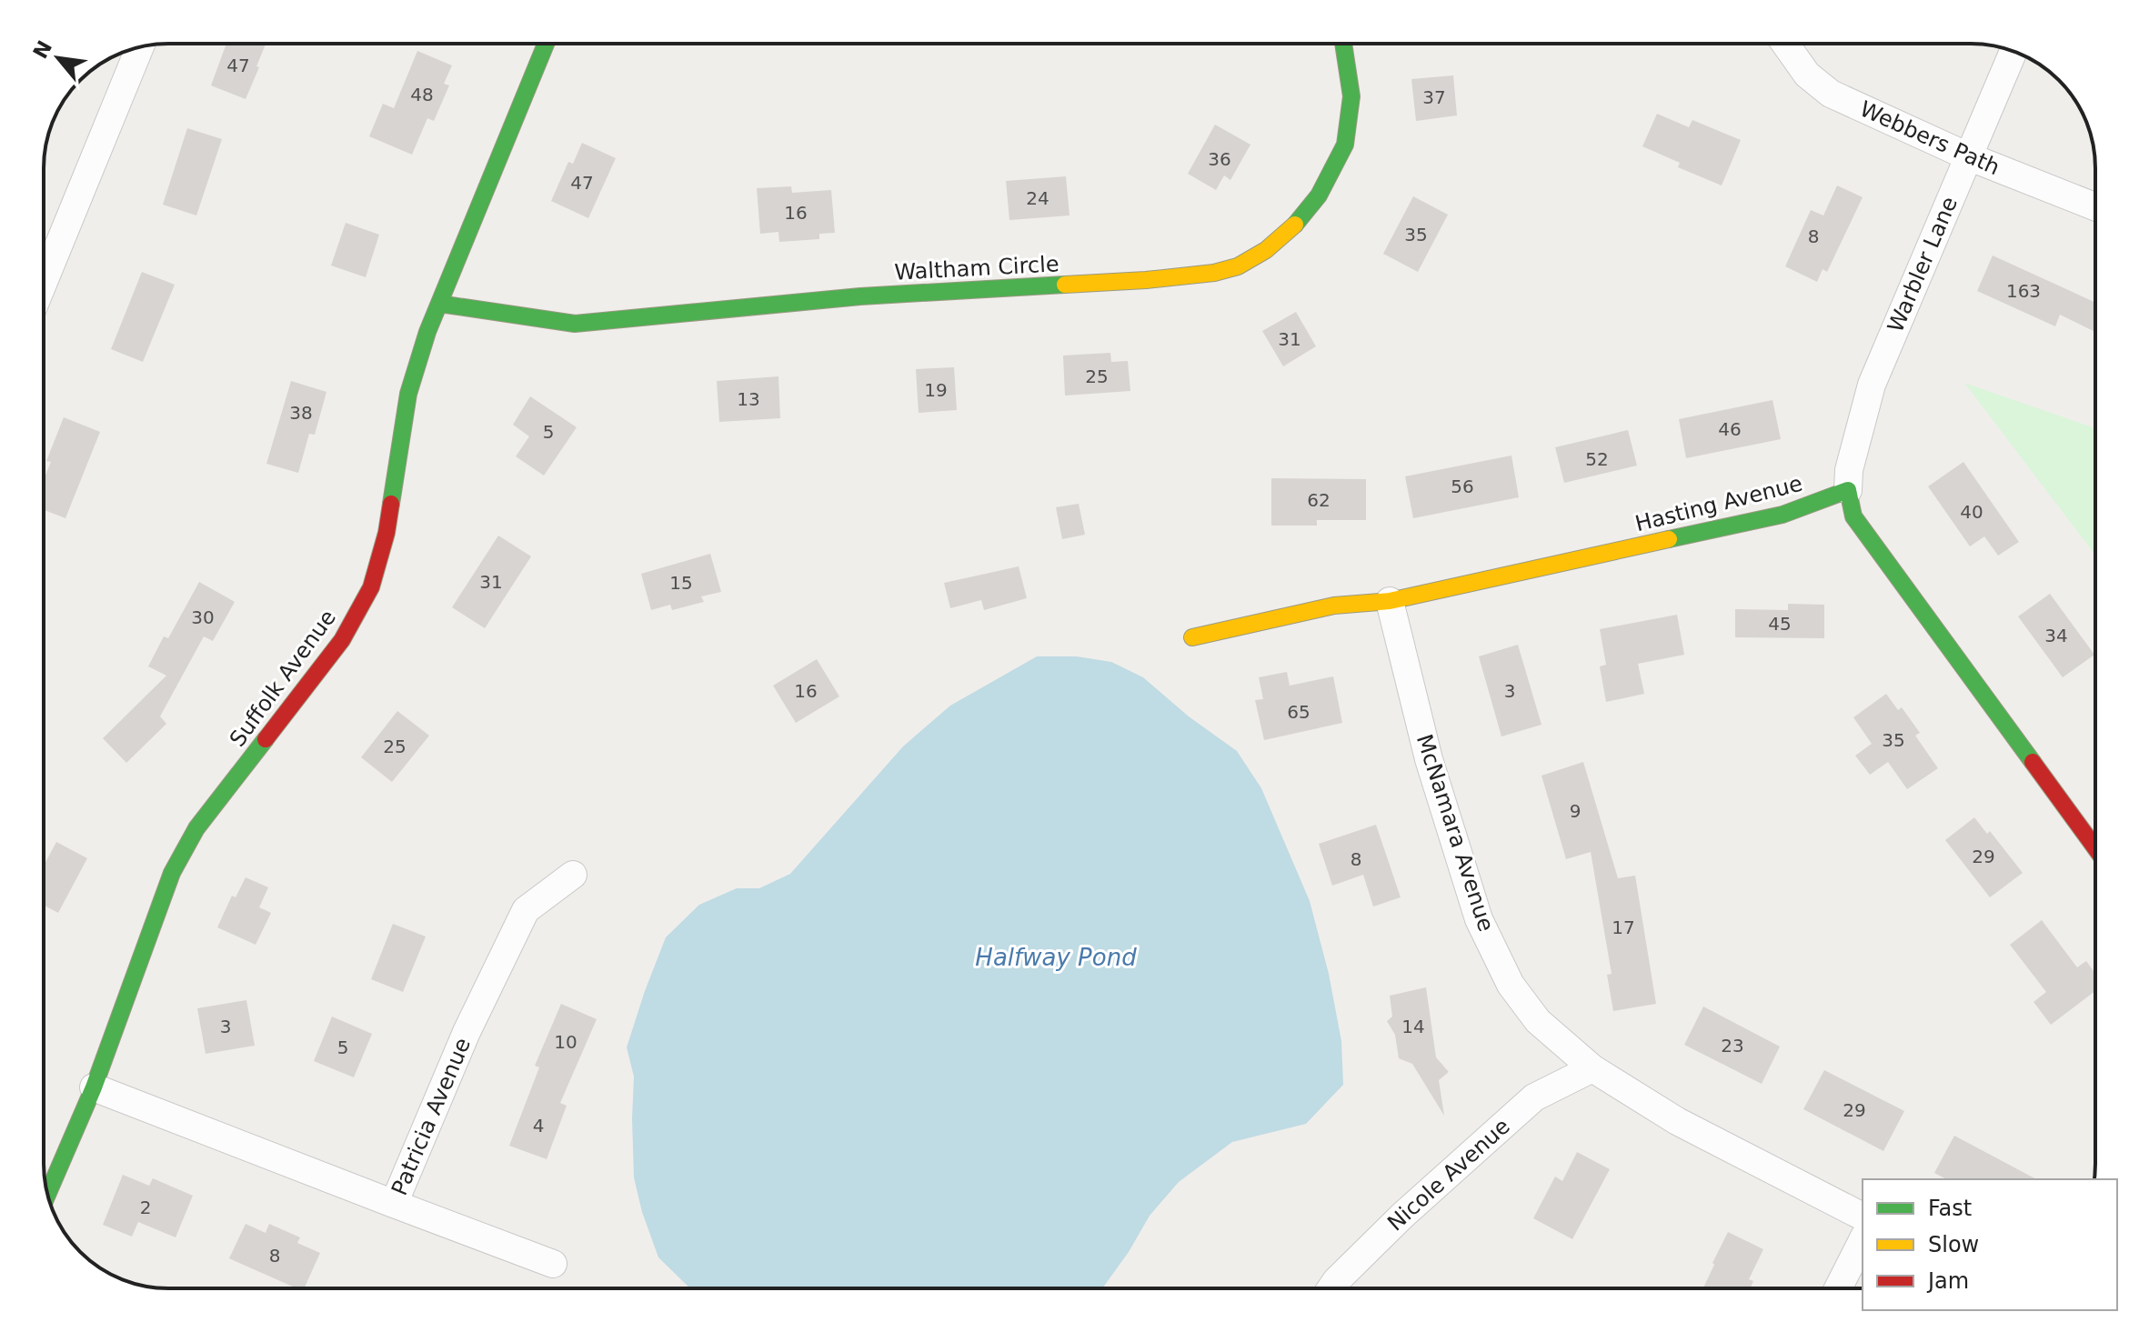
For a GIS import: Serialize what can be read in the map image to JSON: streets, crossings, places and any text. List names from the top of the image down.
{
  "streets": {
    "street": [
      "Webbers Path",
      "Warbler Lane",
      "Waltham Circle",
      "Hasting Avenue",
      "Suffolk Avenue",
      "McNamara Avenue",
      "Patricia Avenue",
      "Nicole Avenue"
    ]
  },
  "crossings": [
    ["Webbers Path", "Warbler Lane"],
    ["Warbler Lane", "Hasting Avenue"],
    ["Waltham Circle", "Suffolk Avenue"],
    ["Hasting Avenue", "McNamara Avenue"],
    ["Suffolk Avenue", "Patricia Avenue"],
    ["McNamara Avenue", "Nicole Avenue"]
  ],
  "water": ["Halfway Pond"],
  "house_numbers": [
    "47",
    "48",
    "37",
    "36",
    "47",
    "24",
    "16",
    "35",
    "8",
    "163",
    "31",
    "25",
    "19",
    "13",
    "38",
    "46",
    "5",
    "52",
    "56",
    "62",
    "40",
    "31",
    "15",
    "30",
    "45",
    "34",
    "16",
    "3",
    "65",
    "35",
    "25",
    "9",
    "29",
    "8",
    "17",
    "3",
    "14",
    "10",
    "23",
    "5",
    "29",
    "4",
    "2",
    "8"
  ],
  "legend": ["Fast", "Slow", "Jam"],
  "north": "top left"
}
